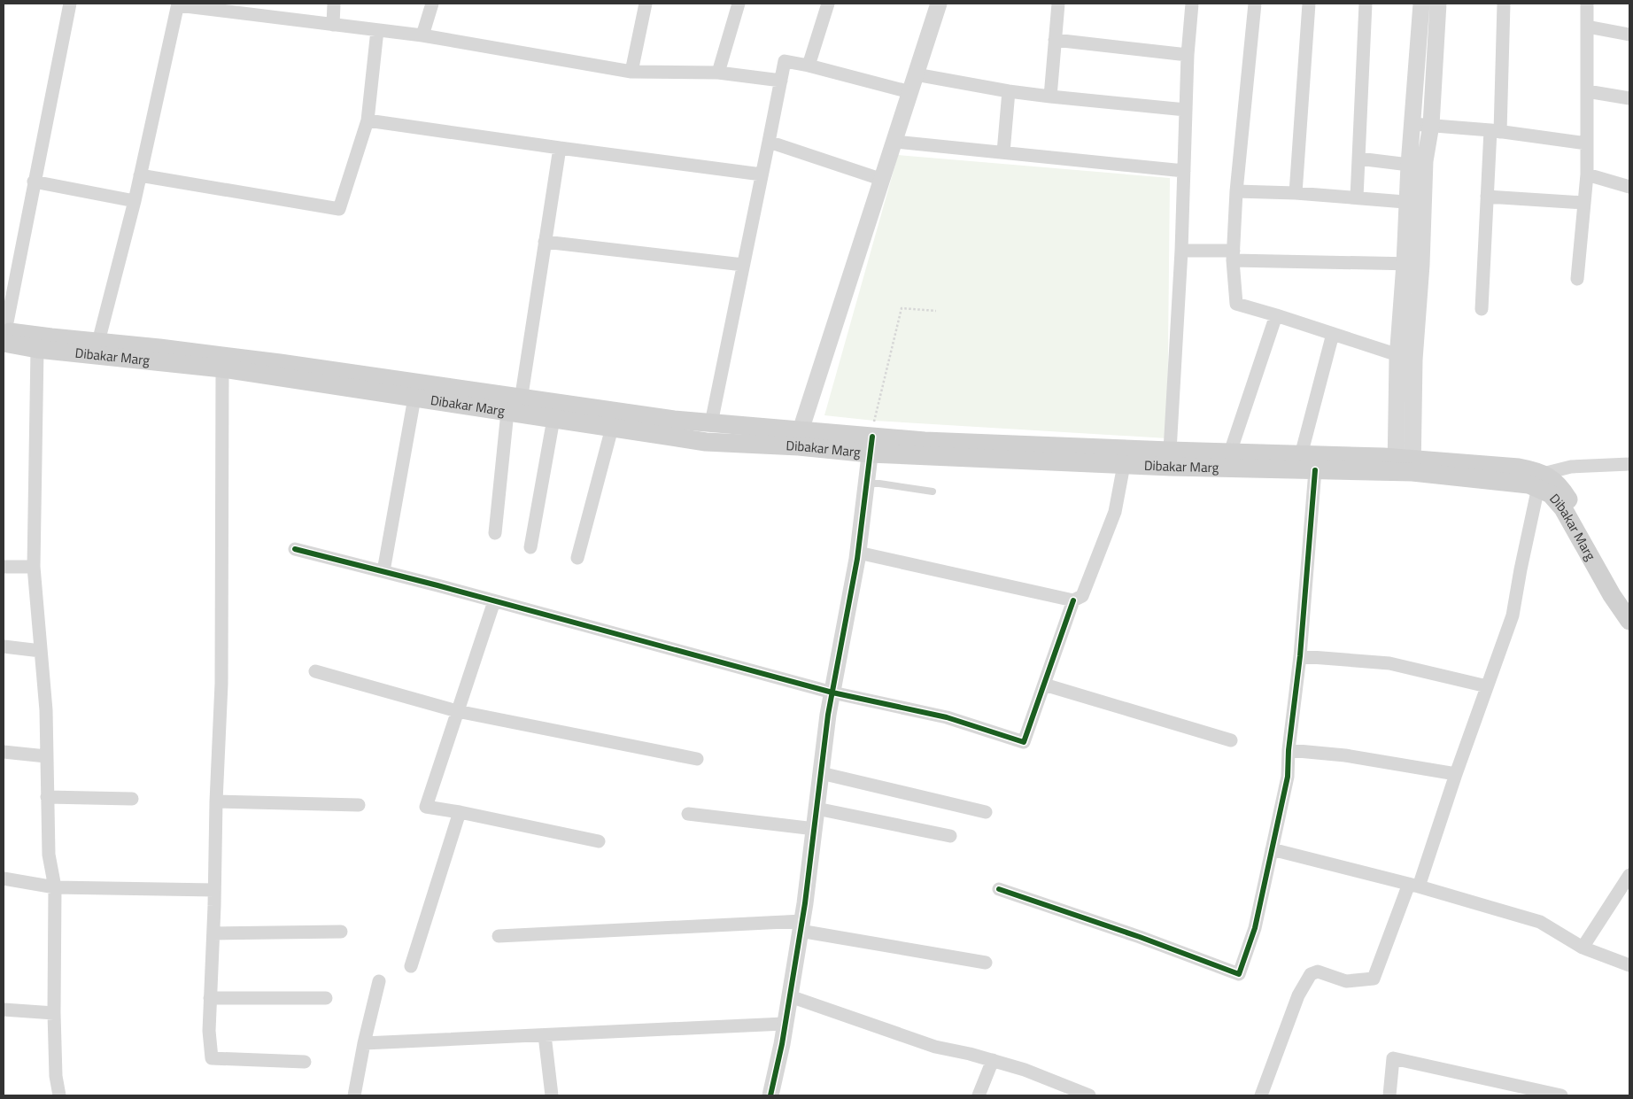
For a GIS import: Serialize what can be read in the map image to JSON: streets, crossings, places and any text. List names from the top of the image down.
{
  "streets": {
    "main road": ["Dibakar Marg"]
  }
}
